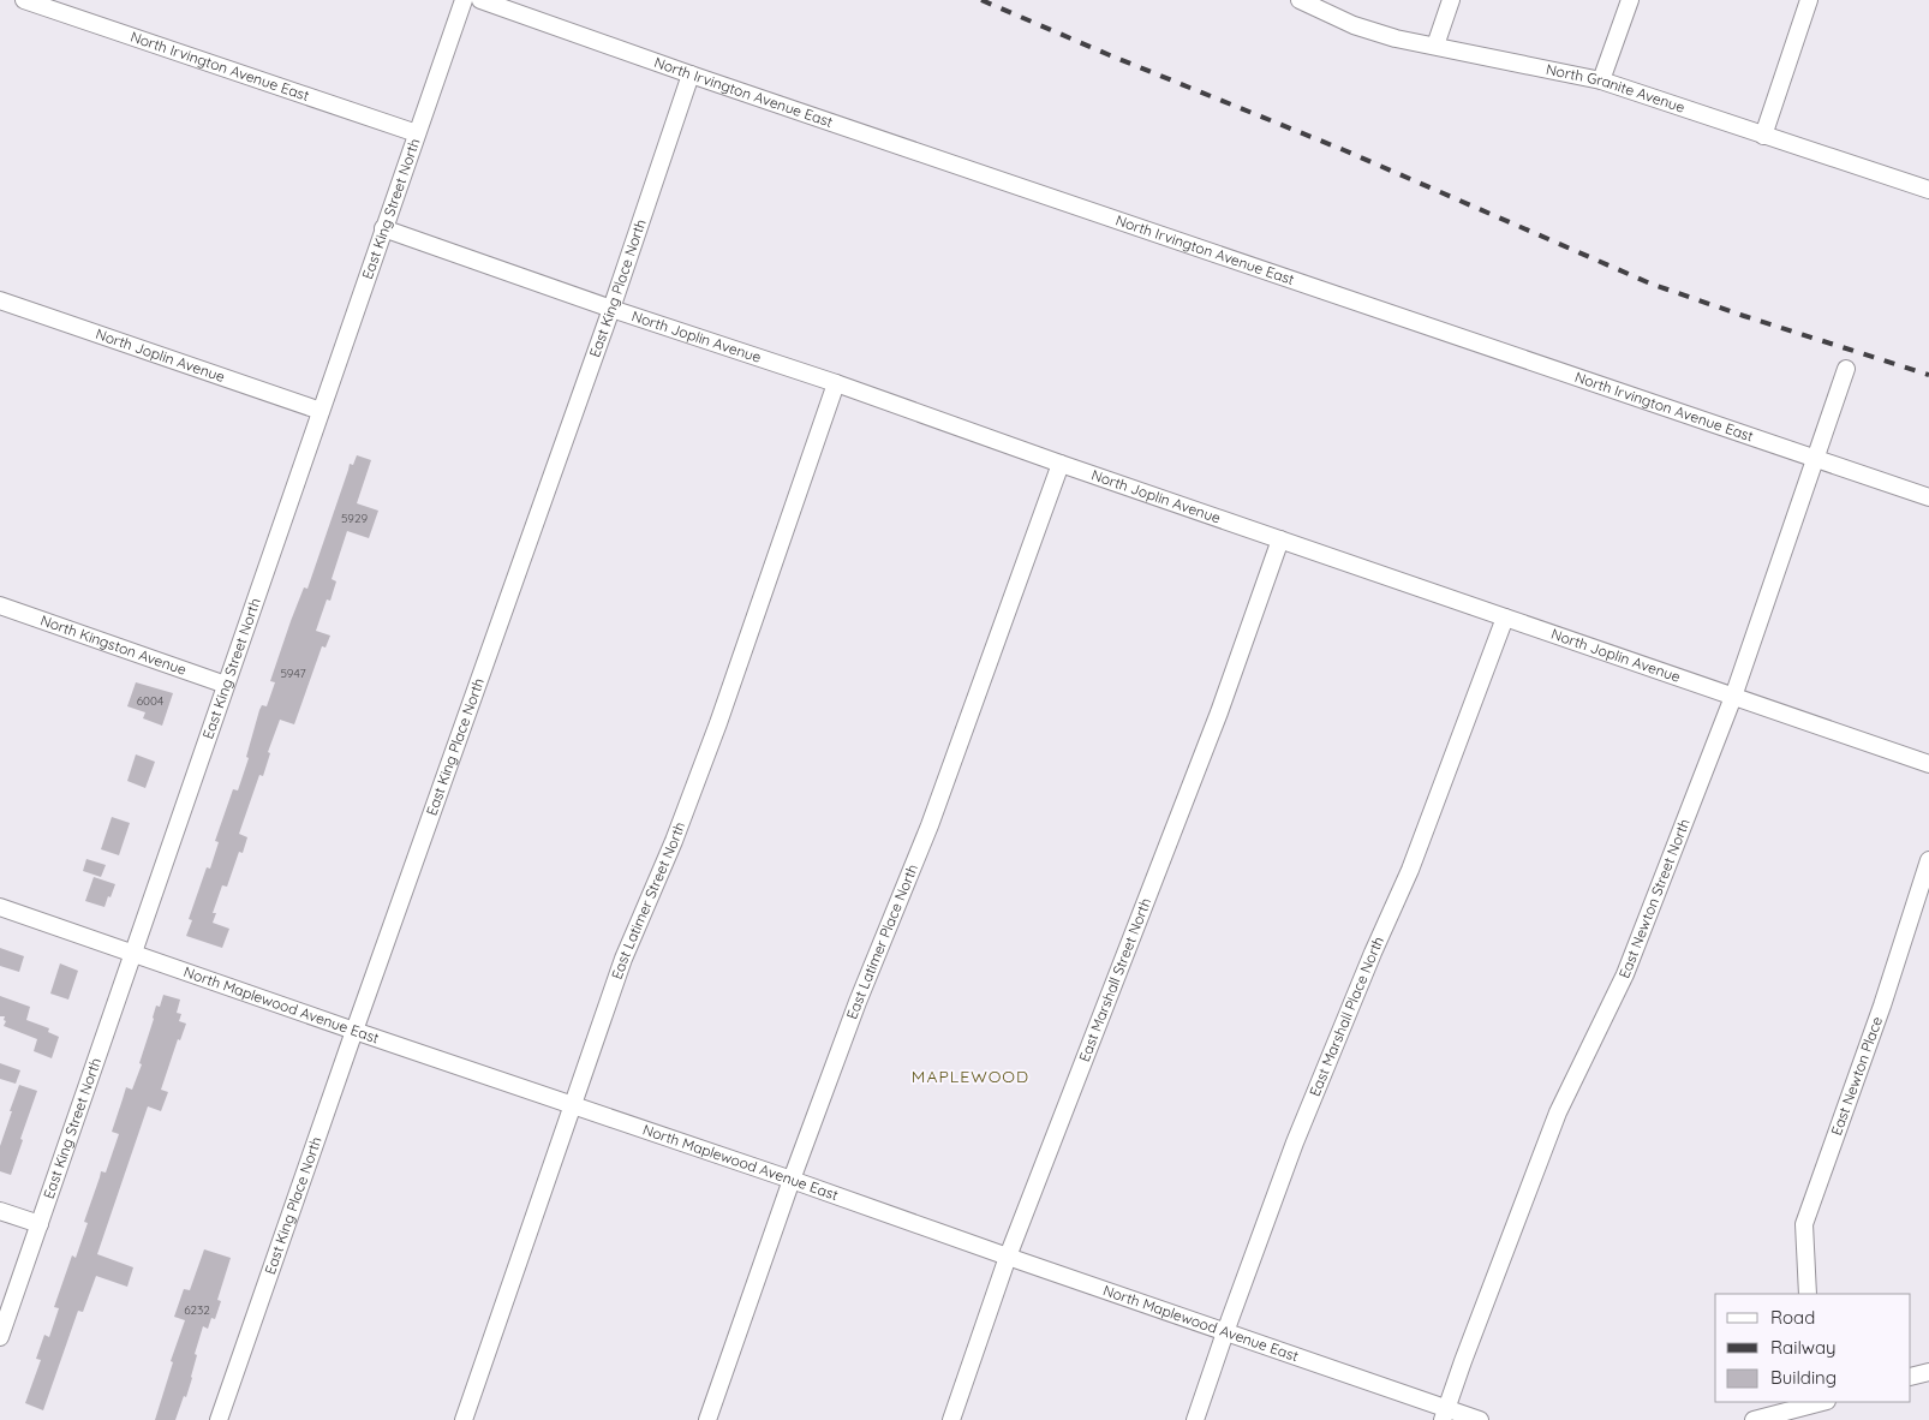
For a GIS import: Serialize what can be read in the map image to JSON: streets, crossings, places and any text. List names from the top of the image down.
{
  "streets": {
    "street": [
      "North Irvington Avenue East",
      "North Granite Avenue",
      "East King Street North",
      "East King Place North",
      "North Joplin Avenue",
      "North Kingston Avenue",
      "East Newton Street North",
      "East Latimer Street North",
      "East Latimer Place North",
      "East Marshall Street North",
      "North Maplewood Avenue East",
      "East Marshall Place North",
      "East Newton Place"
    ]
  },
  "crossings": [
    ["North Irvington Avenue East", "East King Street North"],
    ["North Irvington Avenue East", "East King Place North"],
    ["North Irvington Avenue East", "East Newton Street North"],
    ["East King Street North", "North Joplin Avenue"],
    ["East King Street North", "North Kingston Avenue"],
    ["East King Street North", "North Maplewood Avenue East"],
    ["East King Place North", "North Joplin Avenue"],
    ["East King Place North", "North Maplewood Avenue East"],
    ["North Joplin Avenue", "East Newton Street North"],
    ["North Joplin Avenue", "East Latimer Street North"],
    ["North Joplin Avenue", "East Latimer Place North"],
    ["North Joplin Avenue", "East Marshall Street North"],
    ["North Joplin Avenue", "East Marshall Place North"],
    ["East Newton Street North", "North Maplewood Avenue East"],
    ["East Latimer Street North", "North Maplewood Avenue East"],
    ["East Latimer Place North", "North Maplewood Avenue East"],
    ["East Marshall Street North", "North Maplewood Avenue East"],
    ["North Maplewood Avenue East", "East Marshall Place North"]
  ],
  "districts": ["MAPLEWOOD"],
  "house_numbers": [
    "5929",
    "5947",
    "6004",
    "6232"
  ],
  "legend": ["Road", "Railway", "Building"]
}
